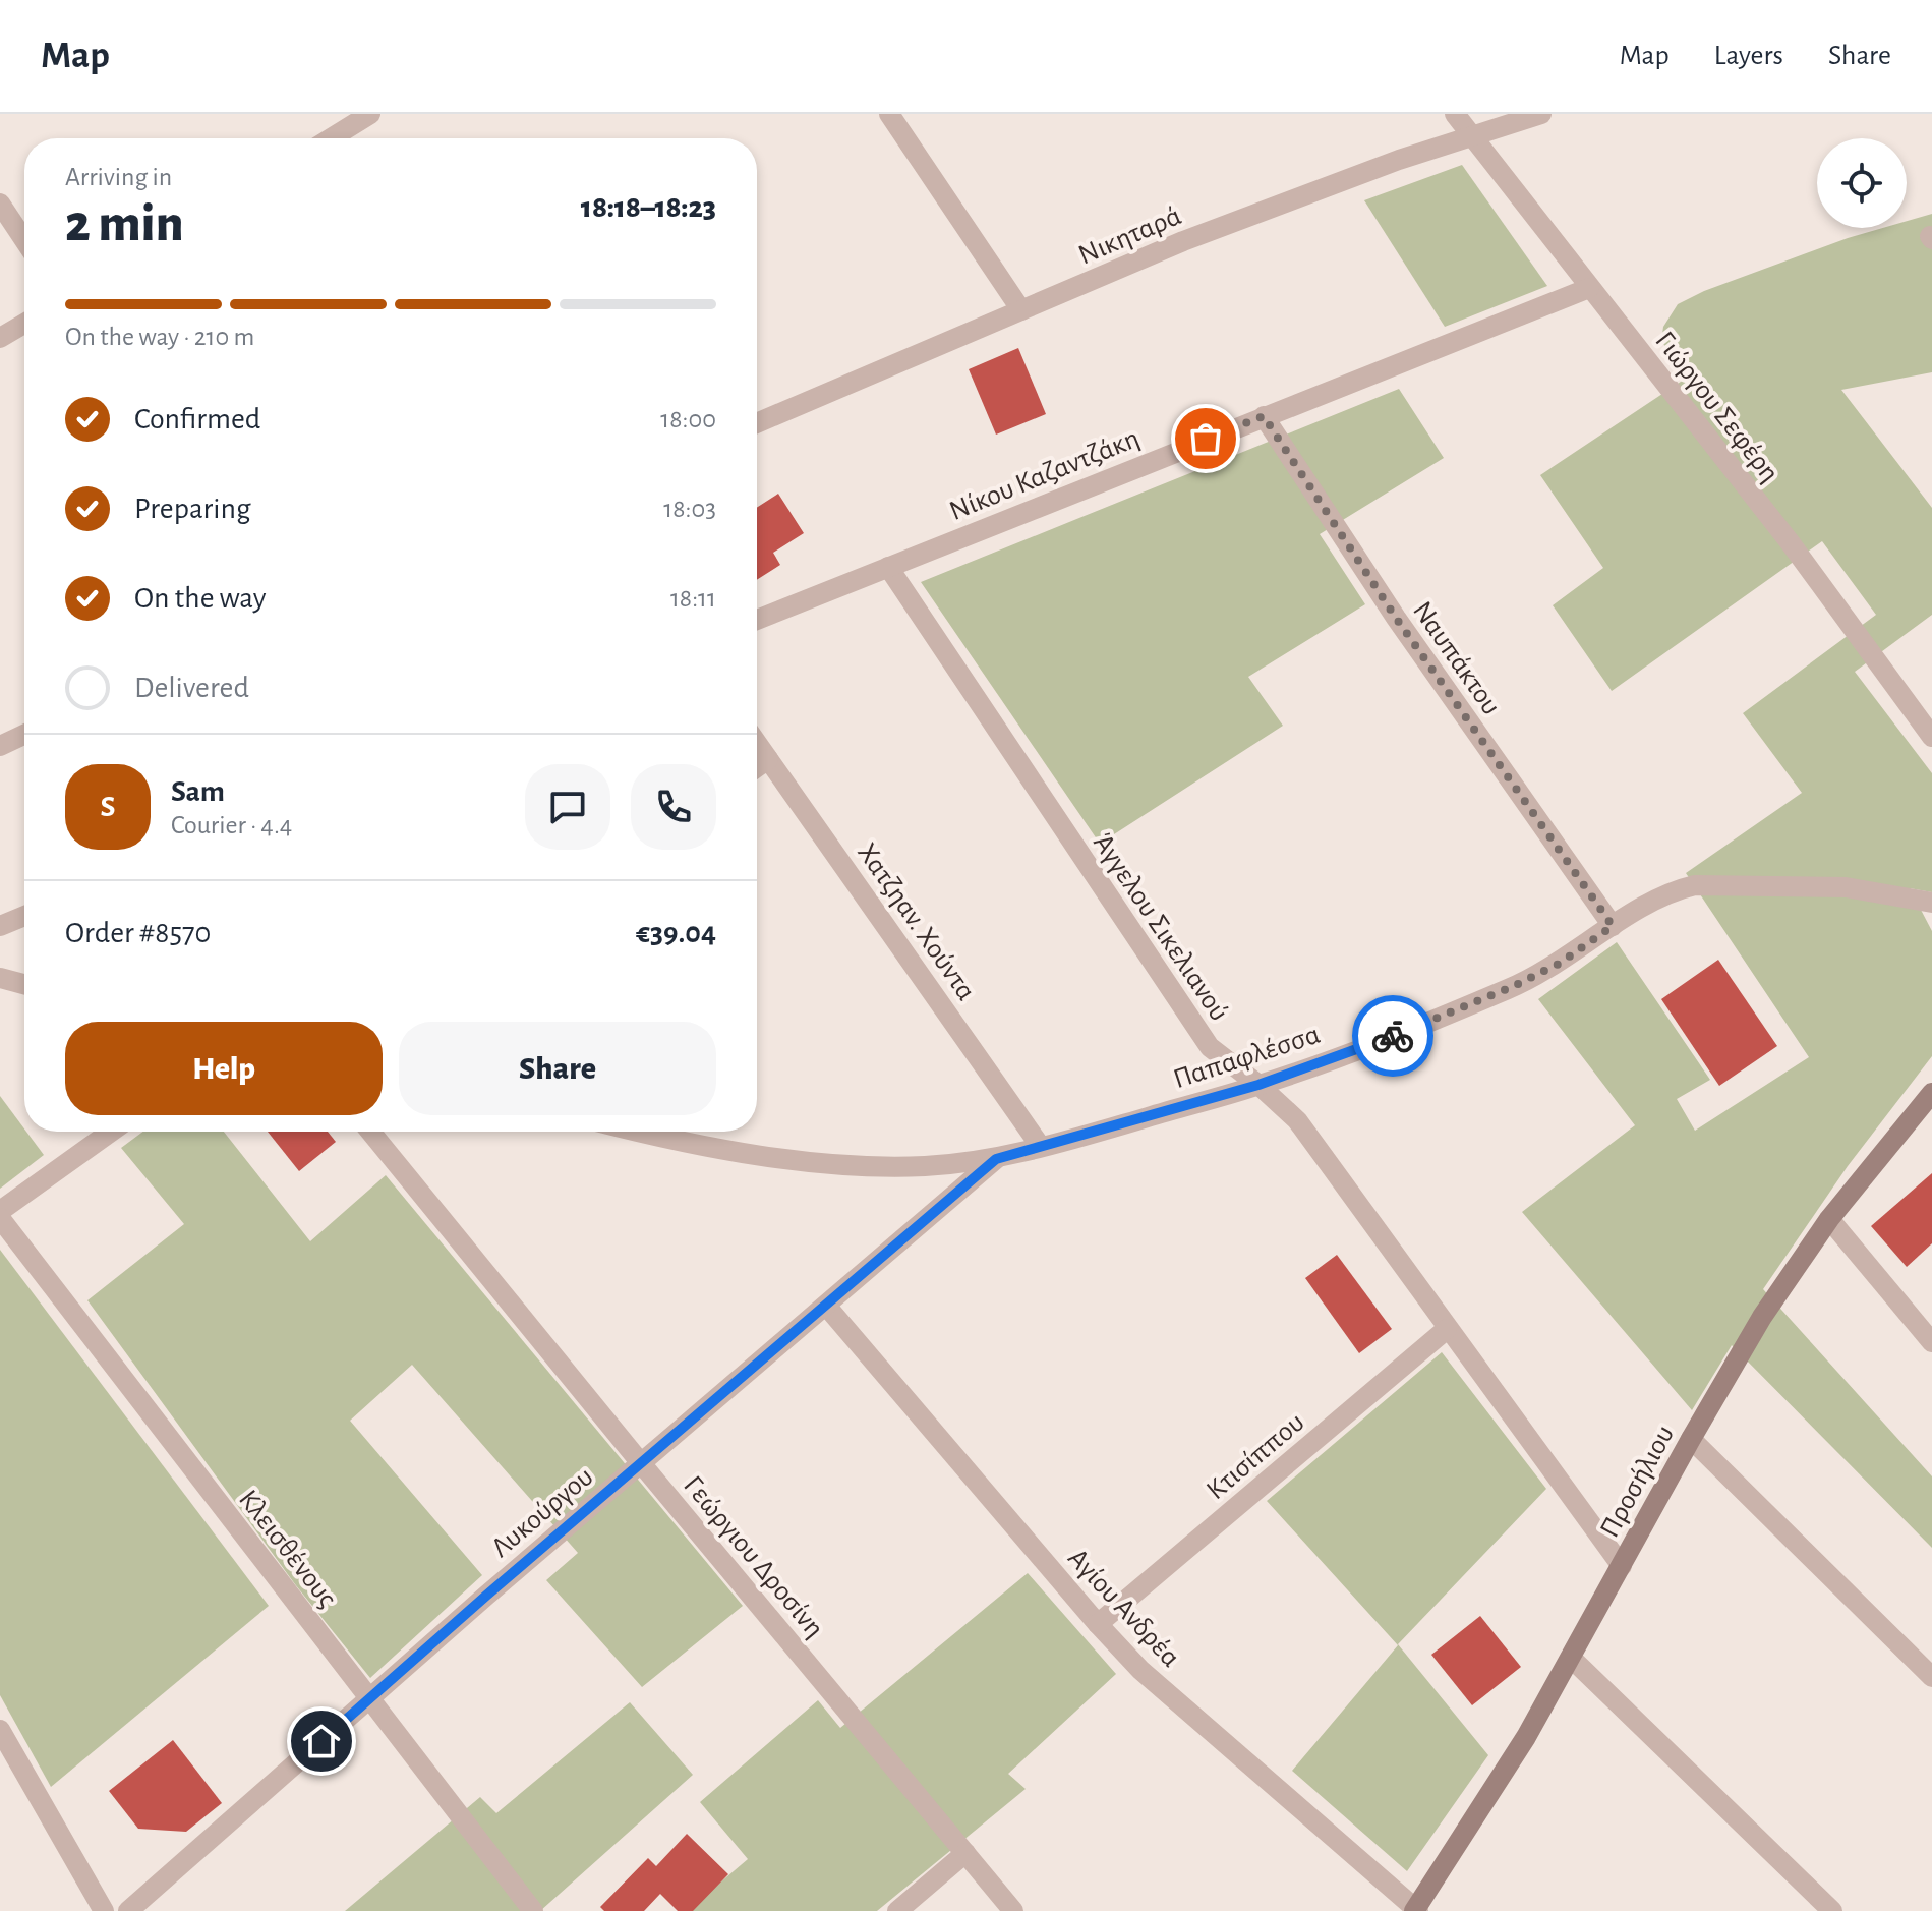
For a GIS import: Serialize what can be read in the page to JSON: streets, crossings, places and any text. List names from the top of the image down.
{
  "streets": {
    "street": [
      "Νικηταρά",
      "Γιώργου Σεφέρη",
      "Νίκου Καζαντζάκη",
      "Ναυπάκτου",
      "Χατζηαν. Χούντα",
      "Άγγελου Σικελιανού",
      "Παπαφλέσσα",
      "Κτισίππου",
      "Προσήλιου",
      "Λυκούργου",
      "Κλεισθένους",
      "Γεώργιου Δροσίνη",
      "Αγίου Ανδρέα"
    ]
  },
  "crossings": [
    ["Νικηταρά", "Γιώργου Σεφέρη"],
    ["Γιώργου Σεφέρη", "Νίκου Καζαντζάκη"],
    ["Νίκου Καζαντζάκη", "Ναυπάκτου"],
    ["Νίκου Καζαντζάκη", "Άγγελου Σικελιανού"],
    ["Ναυπάκτου", "Παπαφλέσσα"],
    ["Χατζηαν. Χούντα", "Παπαφλέσσα"],
    ["Άγγελου Σικελιανού", "Παπαφλέσσα"],
    ["Άγγελου Σικελιανού", "Κτισίππου"],
    ["Άγγελου Σικελιανού", "Προσήλιου"],
    ["Παπαφλέσσα", "Λυκούργου"],
    ["Κτισίππου", "Αγίου Ανδρέα"],
    ["Προσήλιου", "Αγίου Ανδρέα"],
    ["Λυκούργου", "Κλεισθένους"],
    ["Λυκούργου", "Γεώργιου Δροσίνη"],
    ["Λυκούργου", "Αγίου Ανδρέα"]
  ],
  "page": {
    "header": "Map",
    "nav": ["Map", "Layers", "Share"],
    "heading": ["2 min", "Arriving in", "18:18–18:23"],
    "panel": [
      "Sam",
      "Courier · 4.4",
      "Order #8570",
      "€39.04"
    ],
    "bar": "On the way · 210 m",
    "list": [
      ["Confirmed", "18:00"],
      ["Preparing", "18:03"],
      ["On the way", "18:11"],
      "Delivered"
    ],
    "round": "S",
    "buttons": ["Help", "Share"]
  }
}
